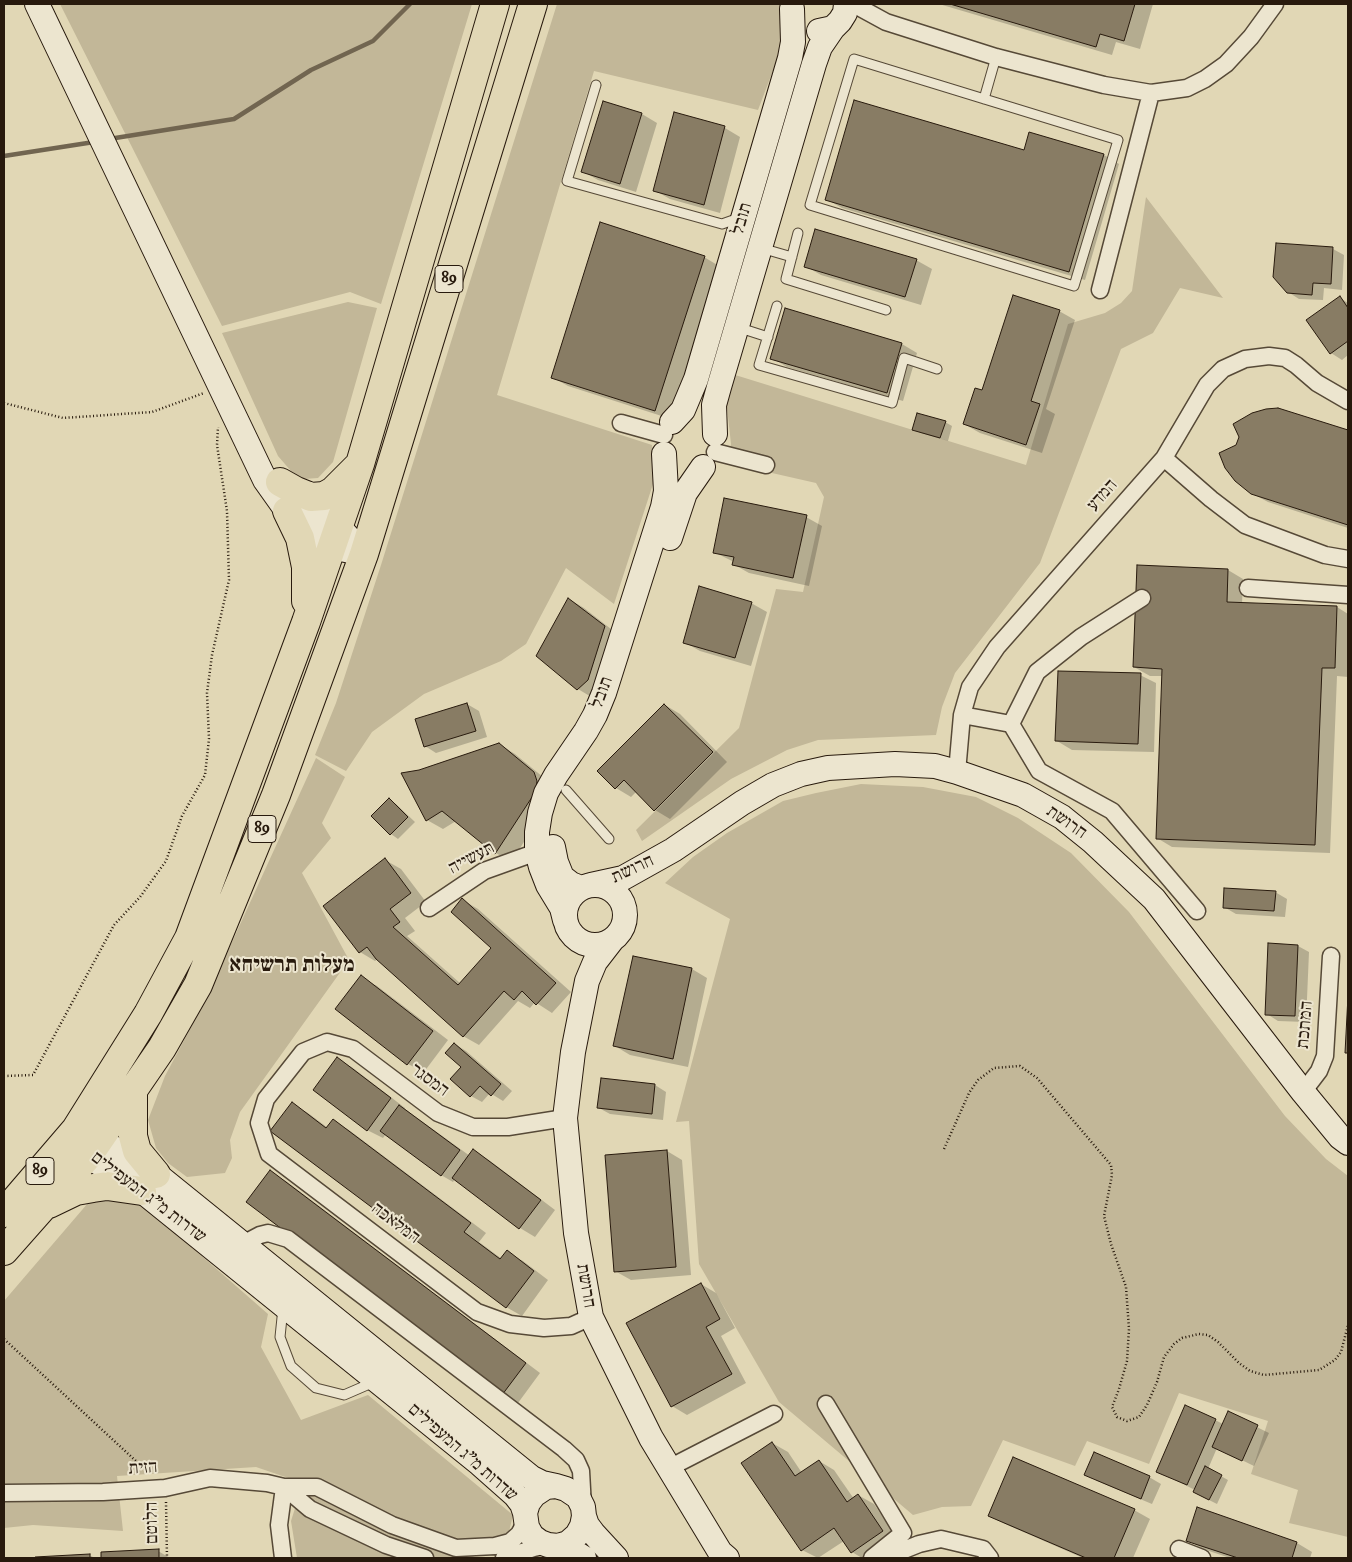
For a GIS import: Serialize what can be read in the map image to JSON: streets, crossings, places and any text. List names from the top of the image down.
{
  "streets": {
    "highway": ["89"],
    "street": [
      "תובל",
      "המדע",
      "חרושת",
      "תעשייה",
      "המתכת",
      "המסגר",
      "שדרות מ\"ג המעפילים",
      "המלאכה",
      "הזית"
    ],
    "path": ["הלוטם"]
  },
  "crossings": [
    ["תובל", "חרושת"],
    ["תובל", "תעשייה"],
    ["89", "שדרות מ\"ג המעפילים"],
    ["המדע", "חרושת"],
    ["חרושת", "המתכת"],
    ["חרושת", "המסגר"],
    ["חרושת", "המלאכה"],
    ["המסגר", "המלאכה"],
    ["שדרות מ\"ג המעפילים", "הזית"],
    ["הזית", "הלוטם"]
  ],
  "districts": ["מעלות תרשיחא"]
}
